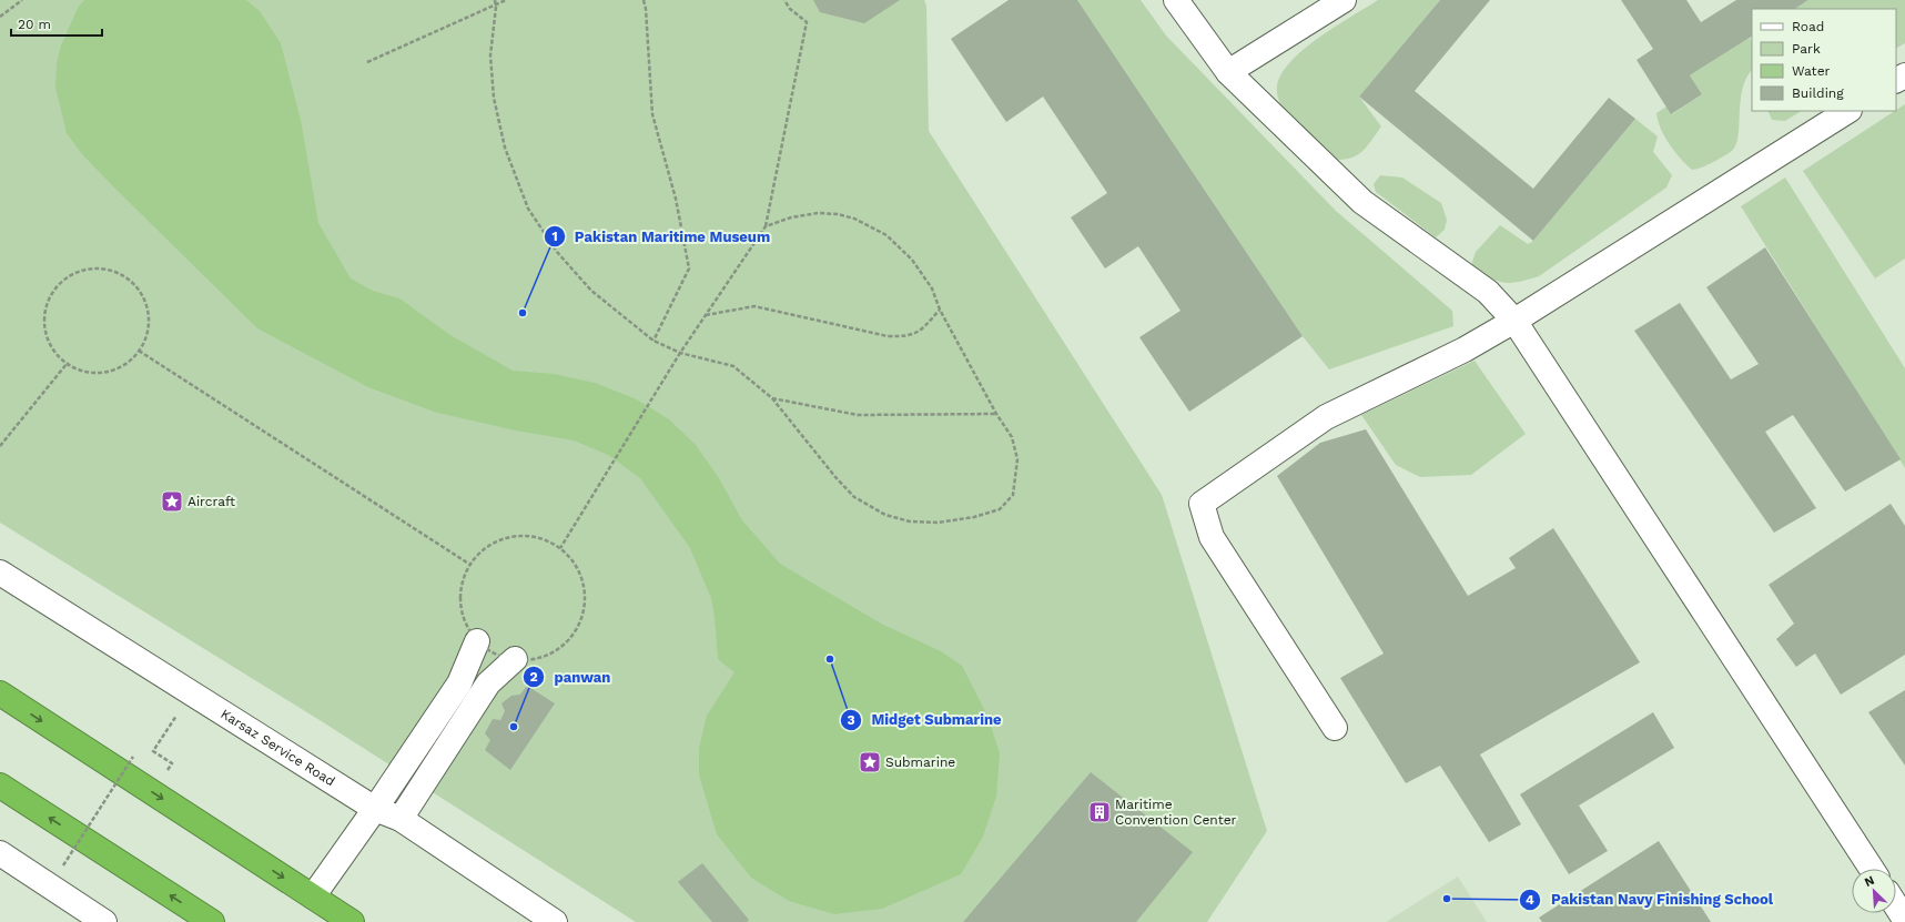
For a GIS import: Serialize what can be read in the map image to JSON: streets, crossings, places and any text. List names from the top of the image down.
{
  "streets": {
    "street": ["Karsaz Service Road"]
  },
  "places": {
    "other": [
      "Pakistan Maritime Museum",
      "Midget Submarine",
      "panwan",
      "Pakistan Navy Finishing School"
    ],
    "place": ["Aircraft", "Submarine"],
    "building": ["Maritime Convention Center"]
  },
  "legend": [
    "Road",
    "Park",
    "Water",
    "Building"
  ],
  "scale_bar": "20 m",
  "north": "top left"
}
